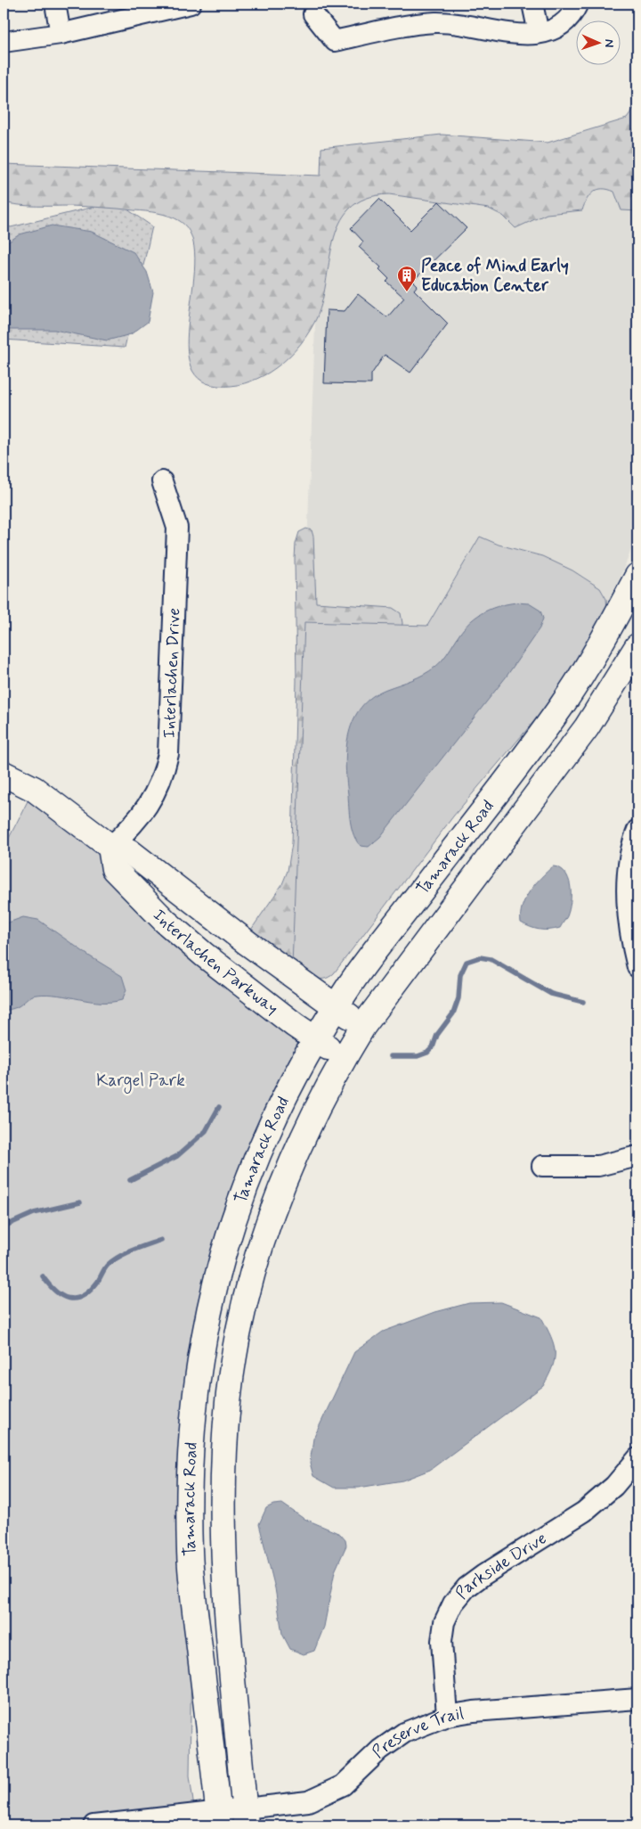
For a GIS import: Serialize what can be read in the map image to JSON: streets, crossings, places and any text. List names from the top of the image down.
{
  "streets": {
    "street": [
      "Interlachen Drive",
      "Tamarack Road",
      "Interlachen Parkway",
      "Parkside Drive",
      "Preserve Trail"
    ]
  },
  "crossings": [
    ["Interlachen Drive", "Interlachen Parkway"],
    ["Tamarack Road", "Interlachen Parkway"],
    ["Tamarack Road", "Preserve Trail"],
    ["Parkside Drive", "Preserve Trail"]
  ],
  "parks": ["Kargel Park"],
  "places": {
    "building": ["Peace of Mind Early Education Center"]
  },
  "north": "right"
}
